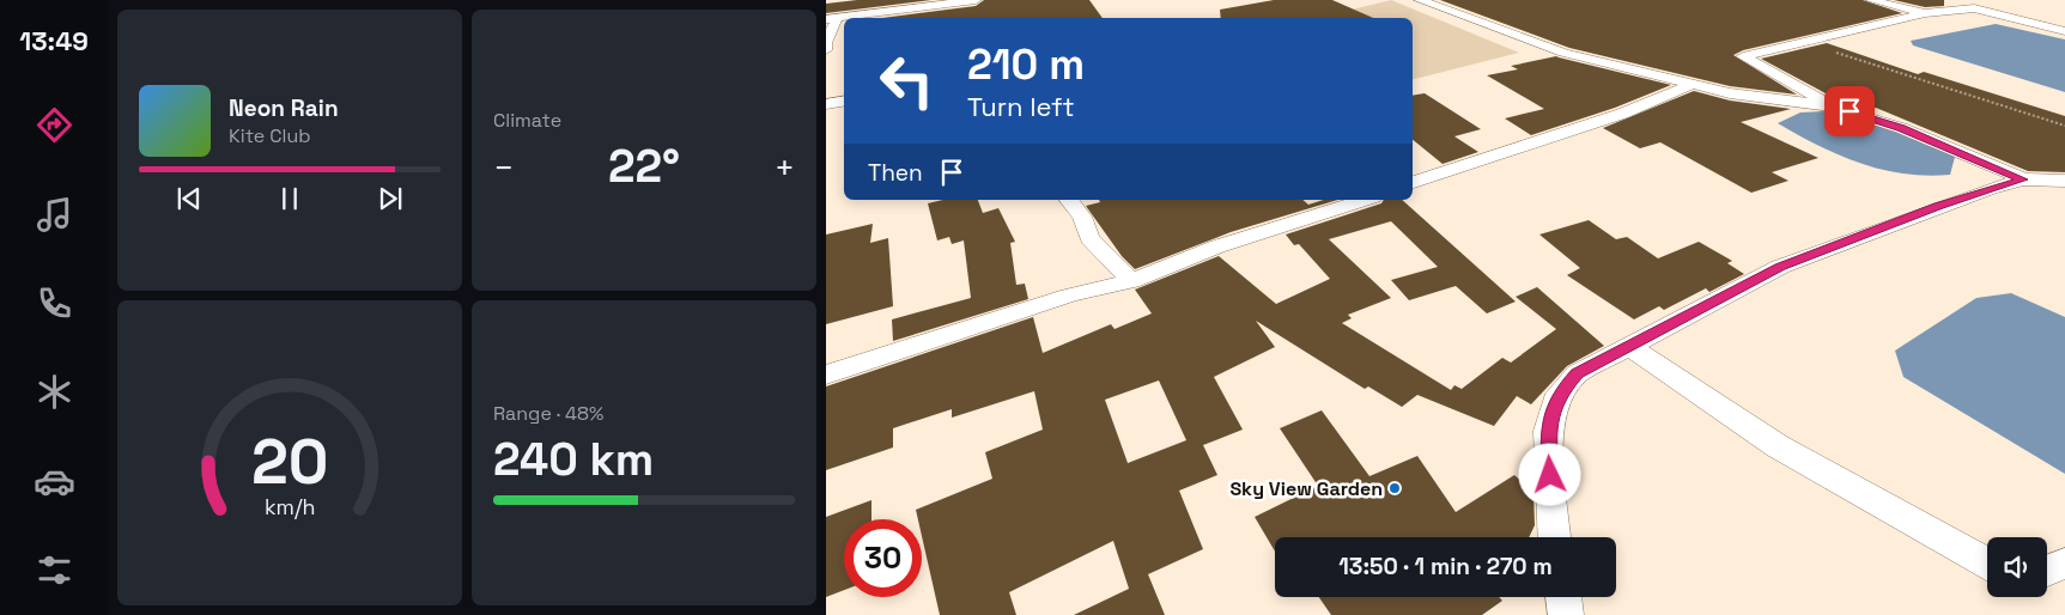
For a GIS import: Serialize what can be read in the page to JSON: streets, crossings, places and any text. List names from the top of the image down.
{
  "places": ["Sky View Garden"],
  "page": {
    "tabs": "13:49",
    "tile": [
      "Climate",
      ["Range · 48%", "240 km"]
    ],
    "turn": ["210 m", "Turn left"],
    "song": ["Neon Rain", "Kite Club"],
    "heat": ["−", "22°", "+"],
    "then": "Then",
    "limit": "30",
    "trip": "13:50 · 1 min · 270 m",
    "gauge": ["20", "km/h"]
  }
}
